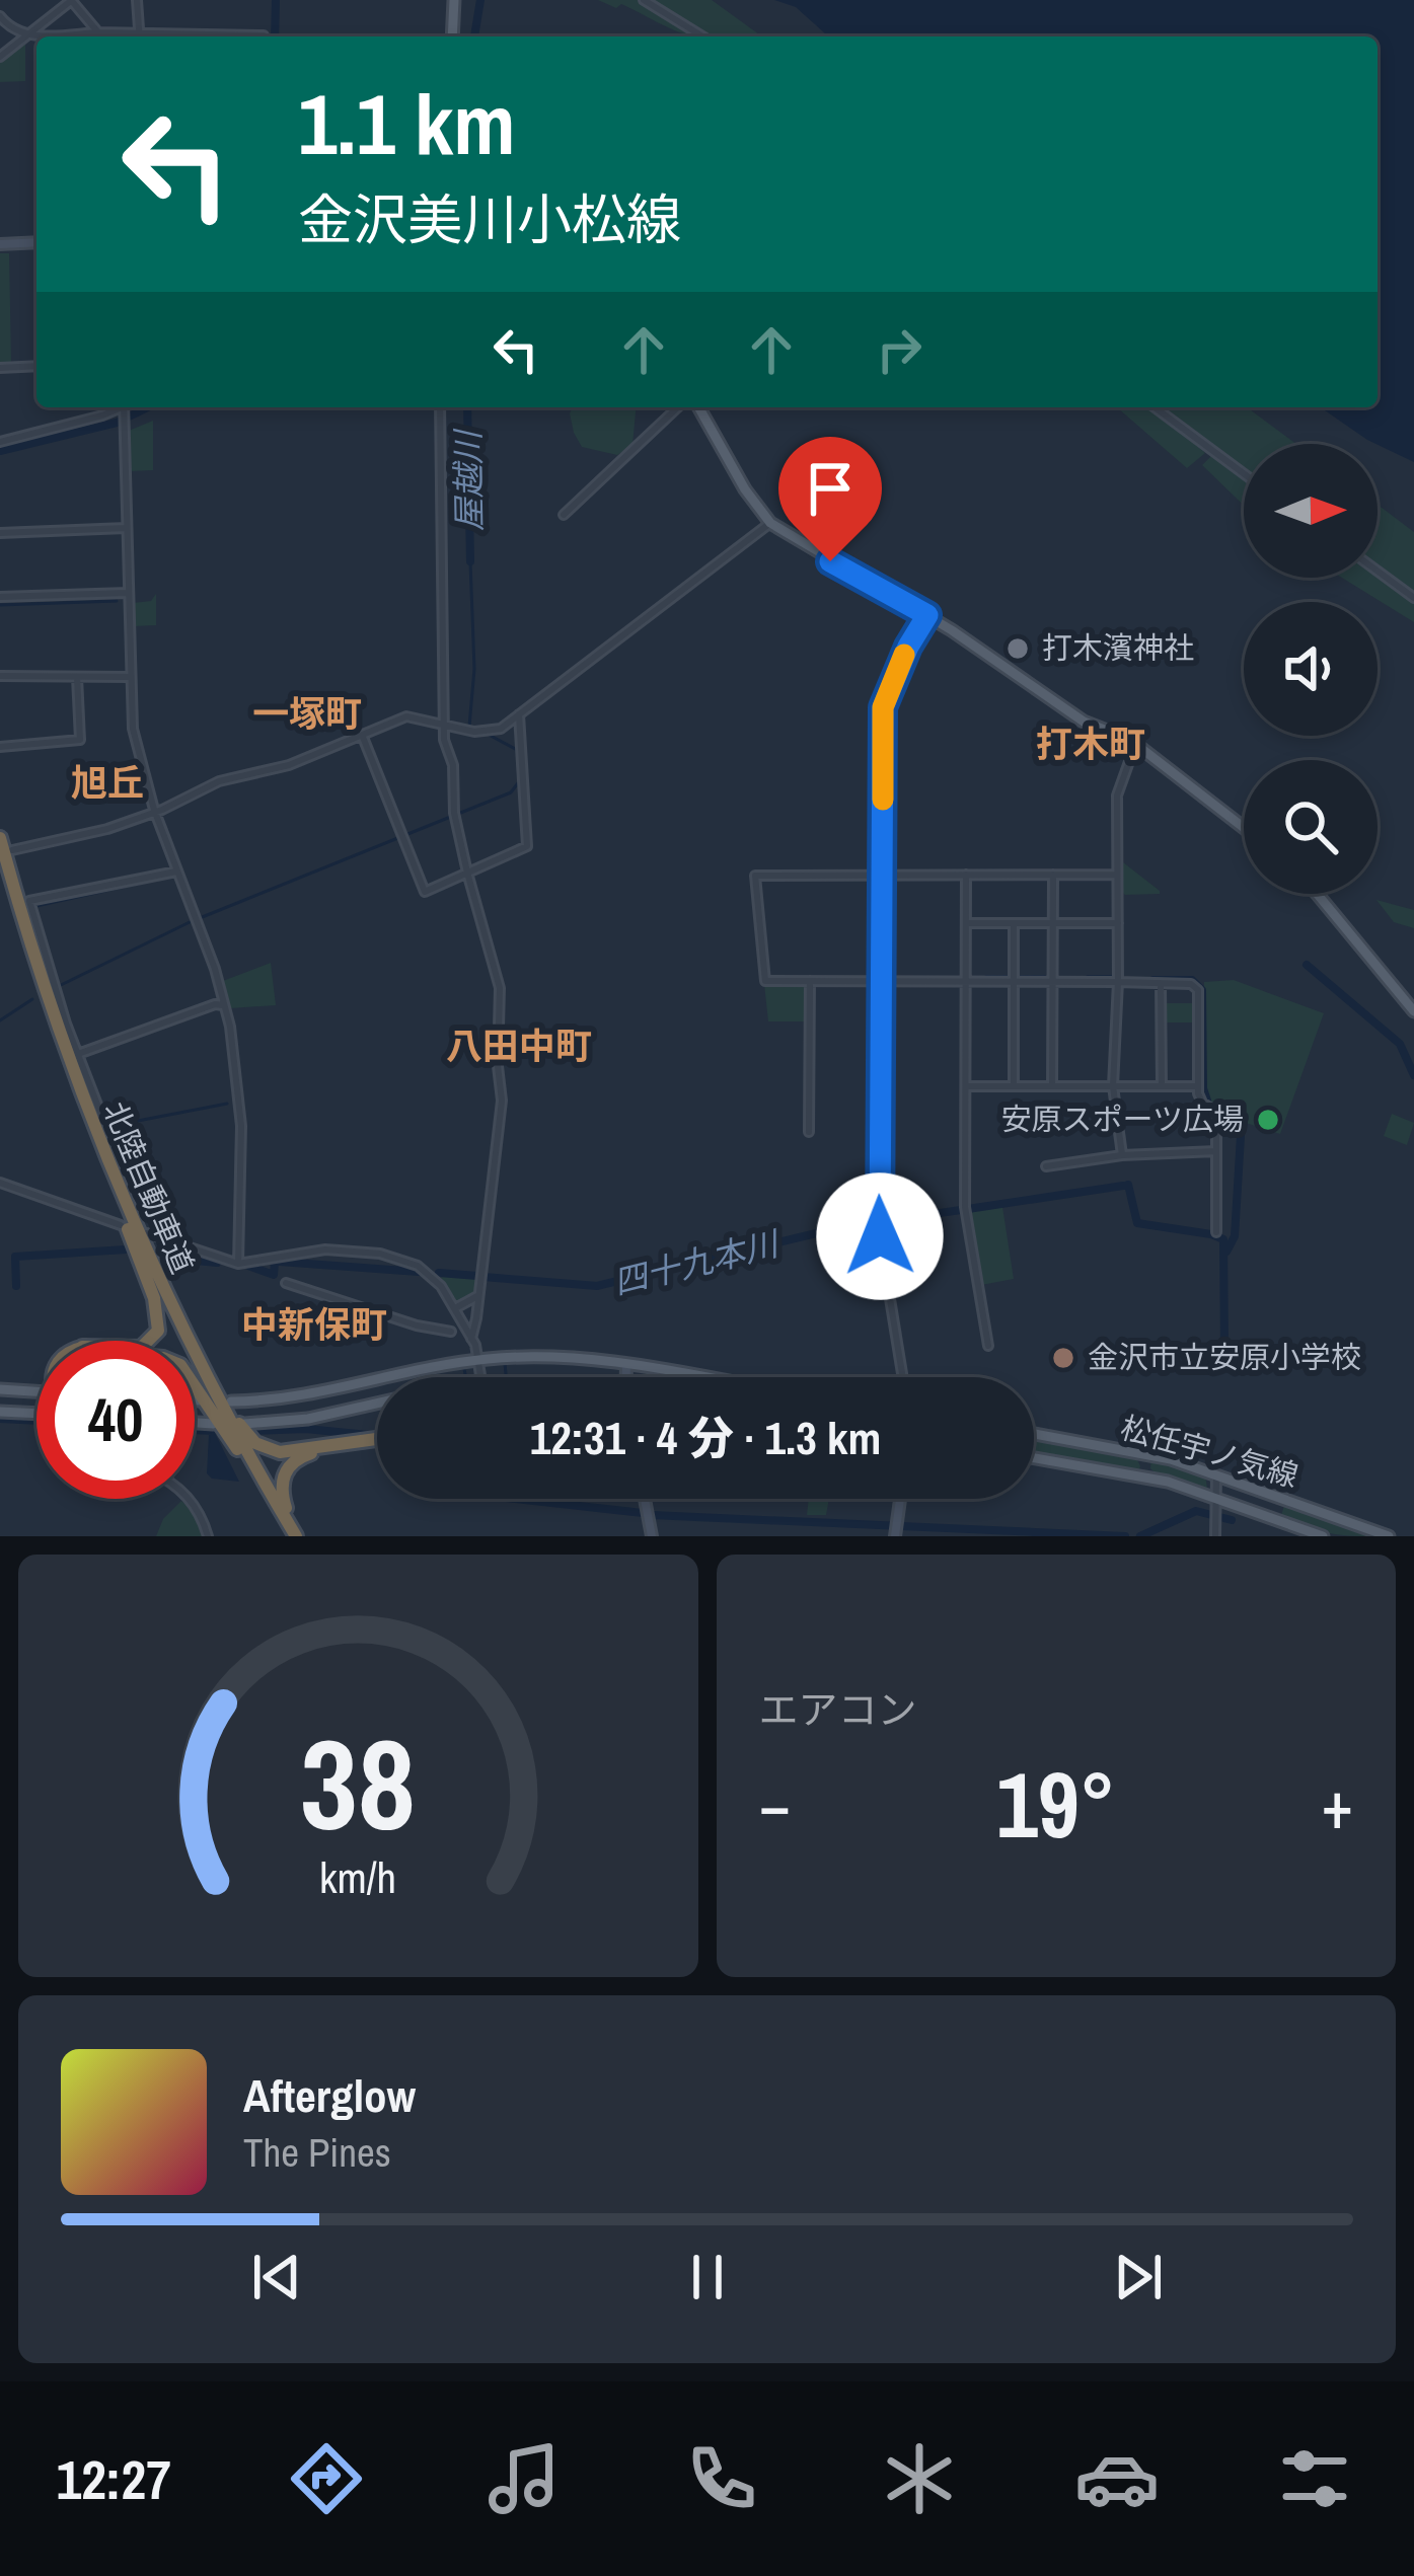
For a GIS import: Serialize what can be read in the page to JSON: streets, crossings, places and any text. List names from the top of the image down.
{
  "streets": {
    "highway": ["北陸自動車道"],
    "main road": ["松任宇ノ気線"]
  },
  "districts": [
    "一塚町",
    "打木町",
    "旭丘",
    "八田中町",
    "中新保町"
  ],
  "water": ["屋越川", "四十九本川"],
  "places": ["打木濱神社", "安原スポーツ広場", "金沢市立安原小学校"],
  "north": "right",
  "page": {
    "turn": ["1.1 km", "金沢美川小松線"],
    "limit": "40",
    "trip": "12:31 · 4 分 · 1.3 km",
    "tile": "エアコン",
    "heat": ["−", "19°", "+"],
    "song": ["Afterglow", "The Pines"],
    "tabs": "12:27",
    "gauge": ["38", "km/h"]
  }
}
